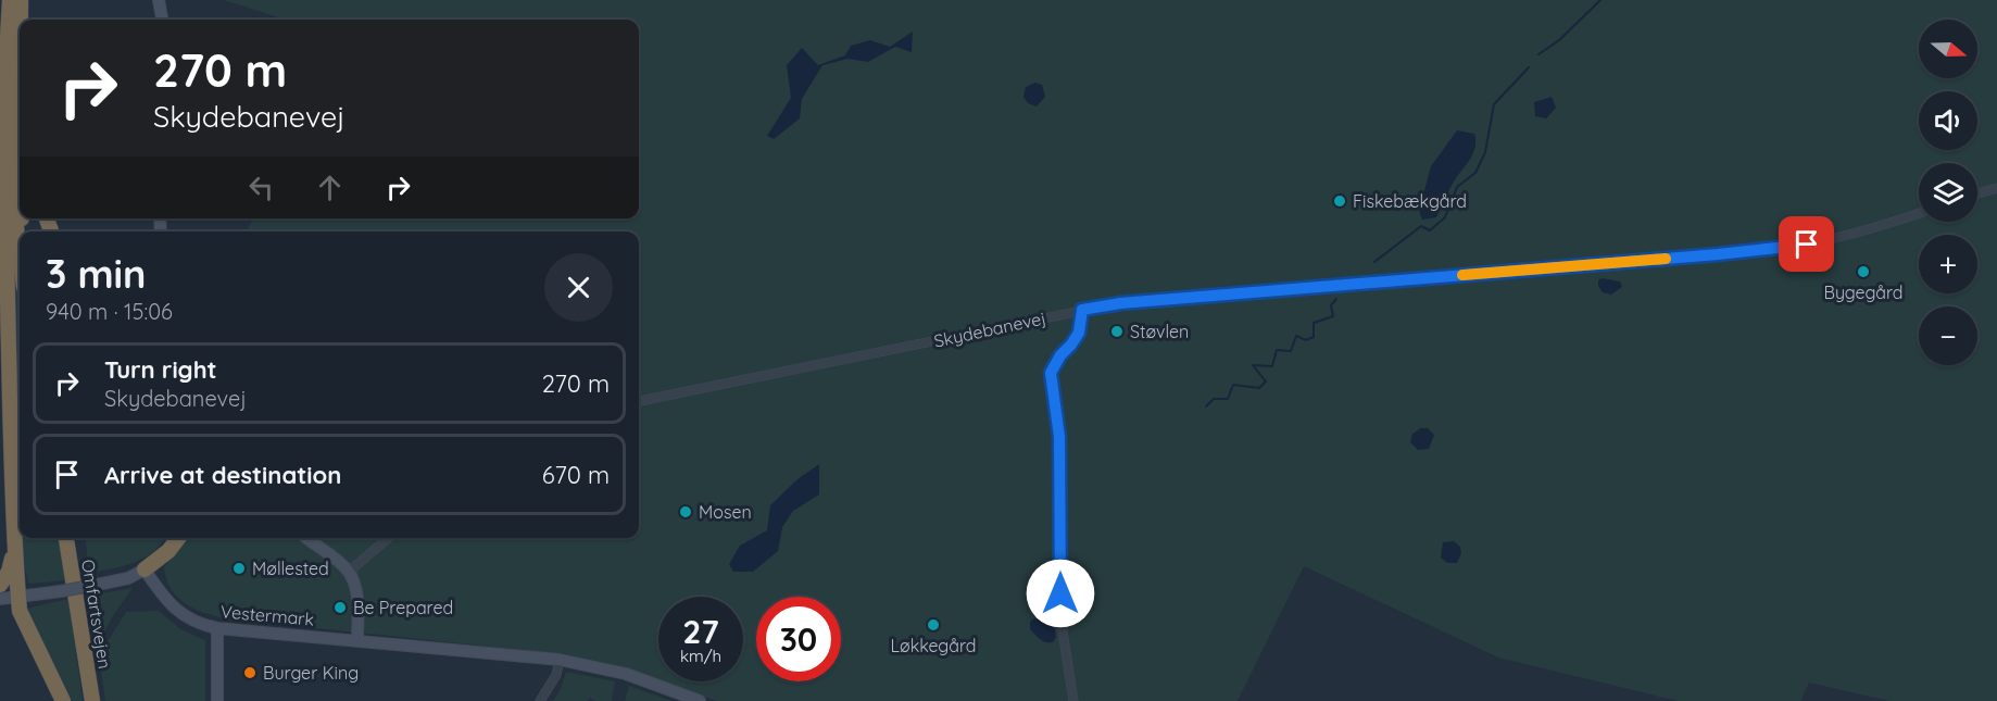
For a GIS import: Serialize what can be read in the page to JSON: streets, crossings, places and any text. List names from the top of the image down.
{
  "streets": {
    "highway": ["Omfartsvejen"],
    "street": ["Skydebanevej", "Vestermark"]
  },
  "places": [
    "Fiskebækgård",
    "Bygegård",
    "Støvlen",
    "Mosen",
    "Møllested",
    "Be Prepared",
    "Løkkegård",
    "Burger King"
  ],
  "north": "right",
  "page": {
    "map_buttons": ["+", "−"],
    "turn": ["270 m", "Skydebanevej"],
    "heading": ["3 min", "940 m · 15:06"],
    "list": [
      {
        "name": "Turn right",
        "note": "Skydebanevej",
        "value": "270 m"
      },
      {
        "name": "Arrive at destination",
        "value": "670 m"
      }
    ],
    "speed": "27 km/h",
    "limit": "30"
  }
}
